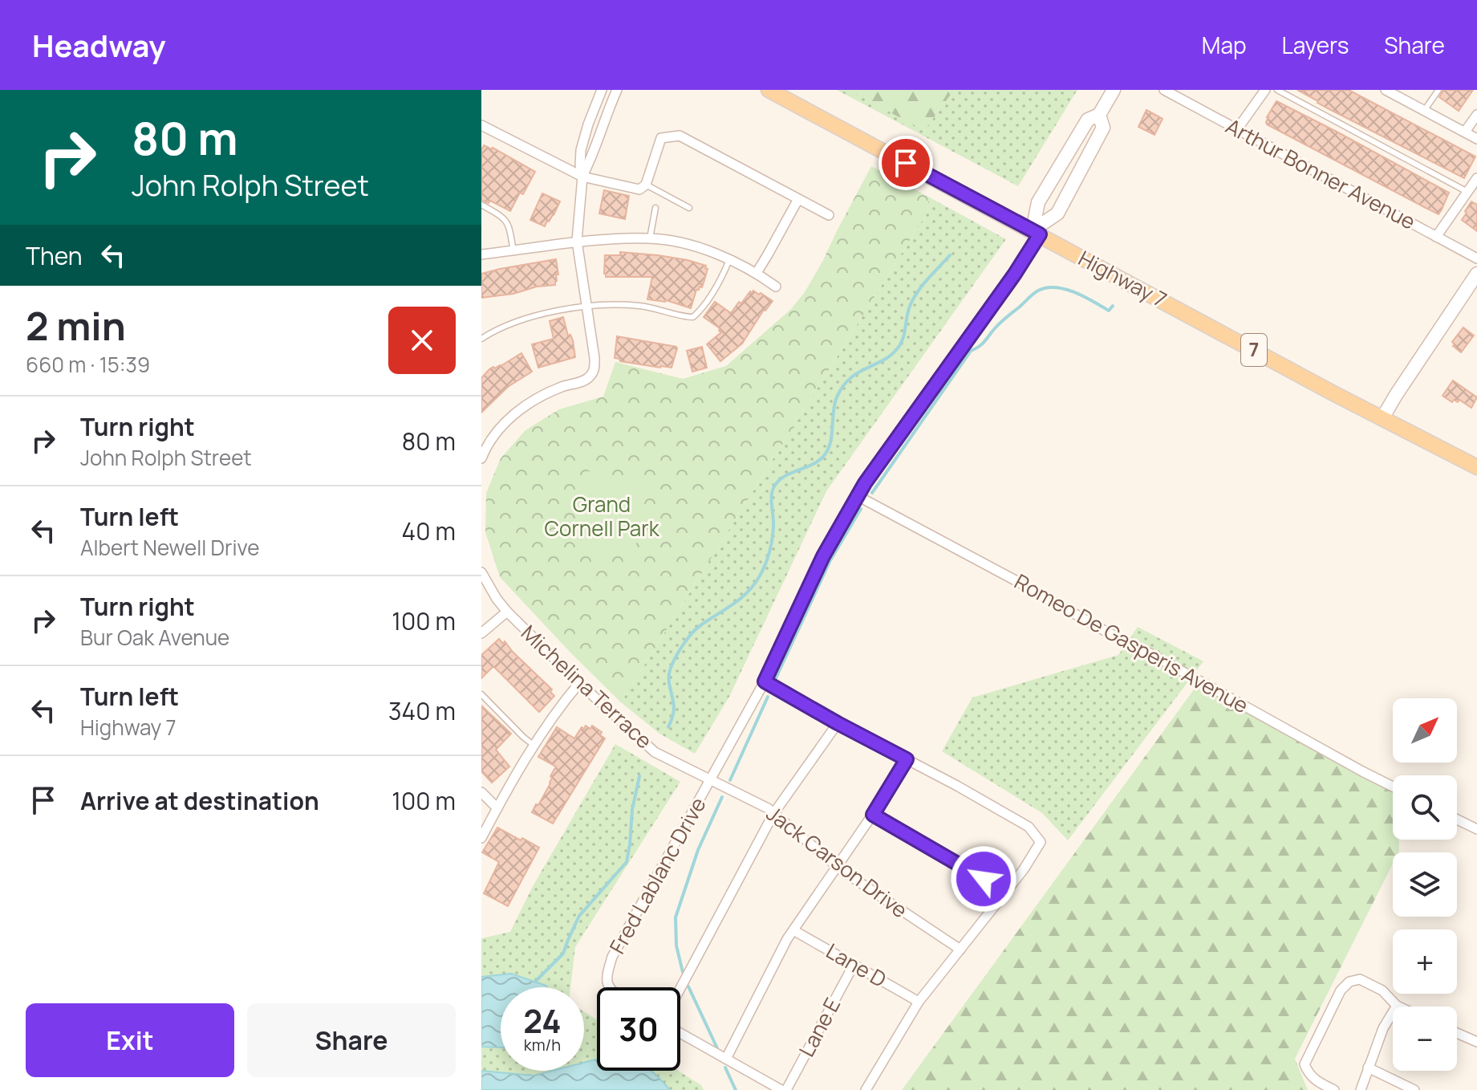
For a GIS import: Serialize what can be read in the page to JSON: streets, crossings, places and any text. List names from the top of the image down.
{
  "streets": {
    "main road": ["Highway 7", "7"],
    "street": [
      "Arthur Bonner Avenue",
      "Romeo De Gasperis Avenue",
      "Michelina Terrace",
      "Jack Carson Drive",
      "Fred Lablanc Drive",
      "Lane D",
      "Lane E"
    ]
  },
  "crossings": [
    ["Highway 7", "Fred Lablanc Drive"],
    ["Romeo De Gasperis Avenue", "Fred Lablanc Drive"],
    ["Michelina Terrace", "Jack Carson Drive"],
    ["Michelina Terrace", "Fred Lablanc Drive"],
    ["Jack Carson Drive", "Fred Lablanc Drive"],
    ["Lane D", "Lane E"]
  ],
  "parks": ["Grand Cornell Park"],
  "north": "top right",
  "page": {
    "header": "Headway",
    "nav": ["Map", "Layers", "Share"],
    "turn": ["80 m", "John Rolph Street"],
    "then": "Then",
    "heading": ["2 min", "660 m · 15:39"],
    "list": [
      {
        "name": "Turn right",
        "note": "John Rolph Street",
        "value": "80 m"
      },
      {
        "name": "Turn left",
        "note": "Albert Newell Drive",
        "value": "40 m"
      },
      {
        "name": "Turn right",
        "note": "Bur Oak Avenue",
        "value": "100 m"
      },
      {
        "name": "Turn left",
        "note": "Highway 7",
        "value": "340 m"
      },
      {
        "name": "Arrive at destination",
        "value": "100 m"
      }
    ],
    "map_buttons": ["+", "−"],
    "speed": "24 km/h",
    "limit": "30",
    "buttons": ["Exit", "Share"]
  }
}
